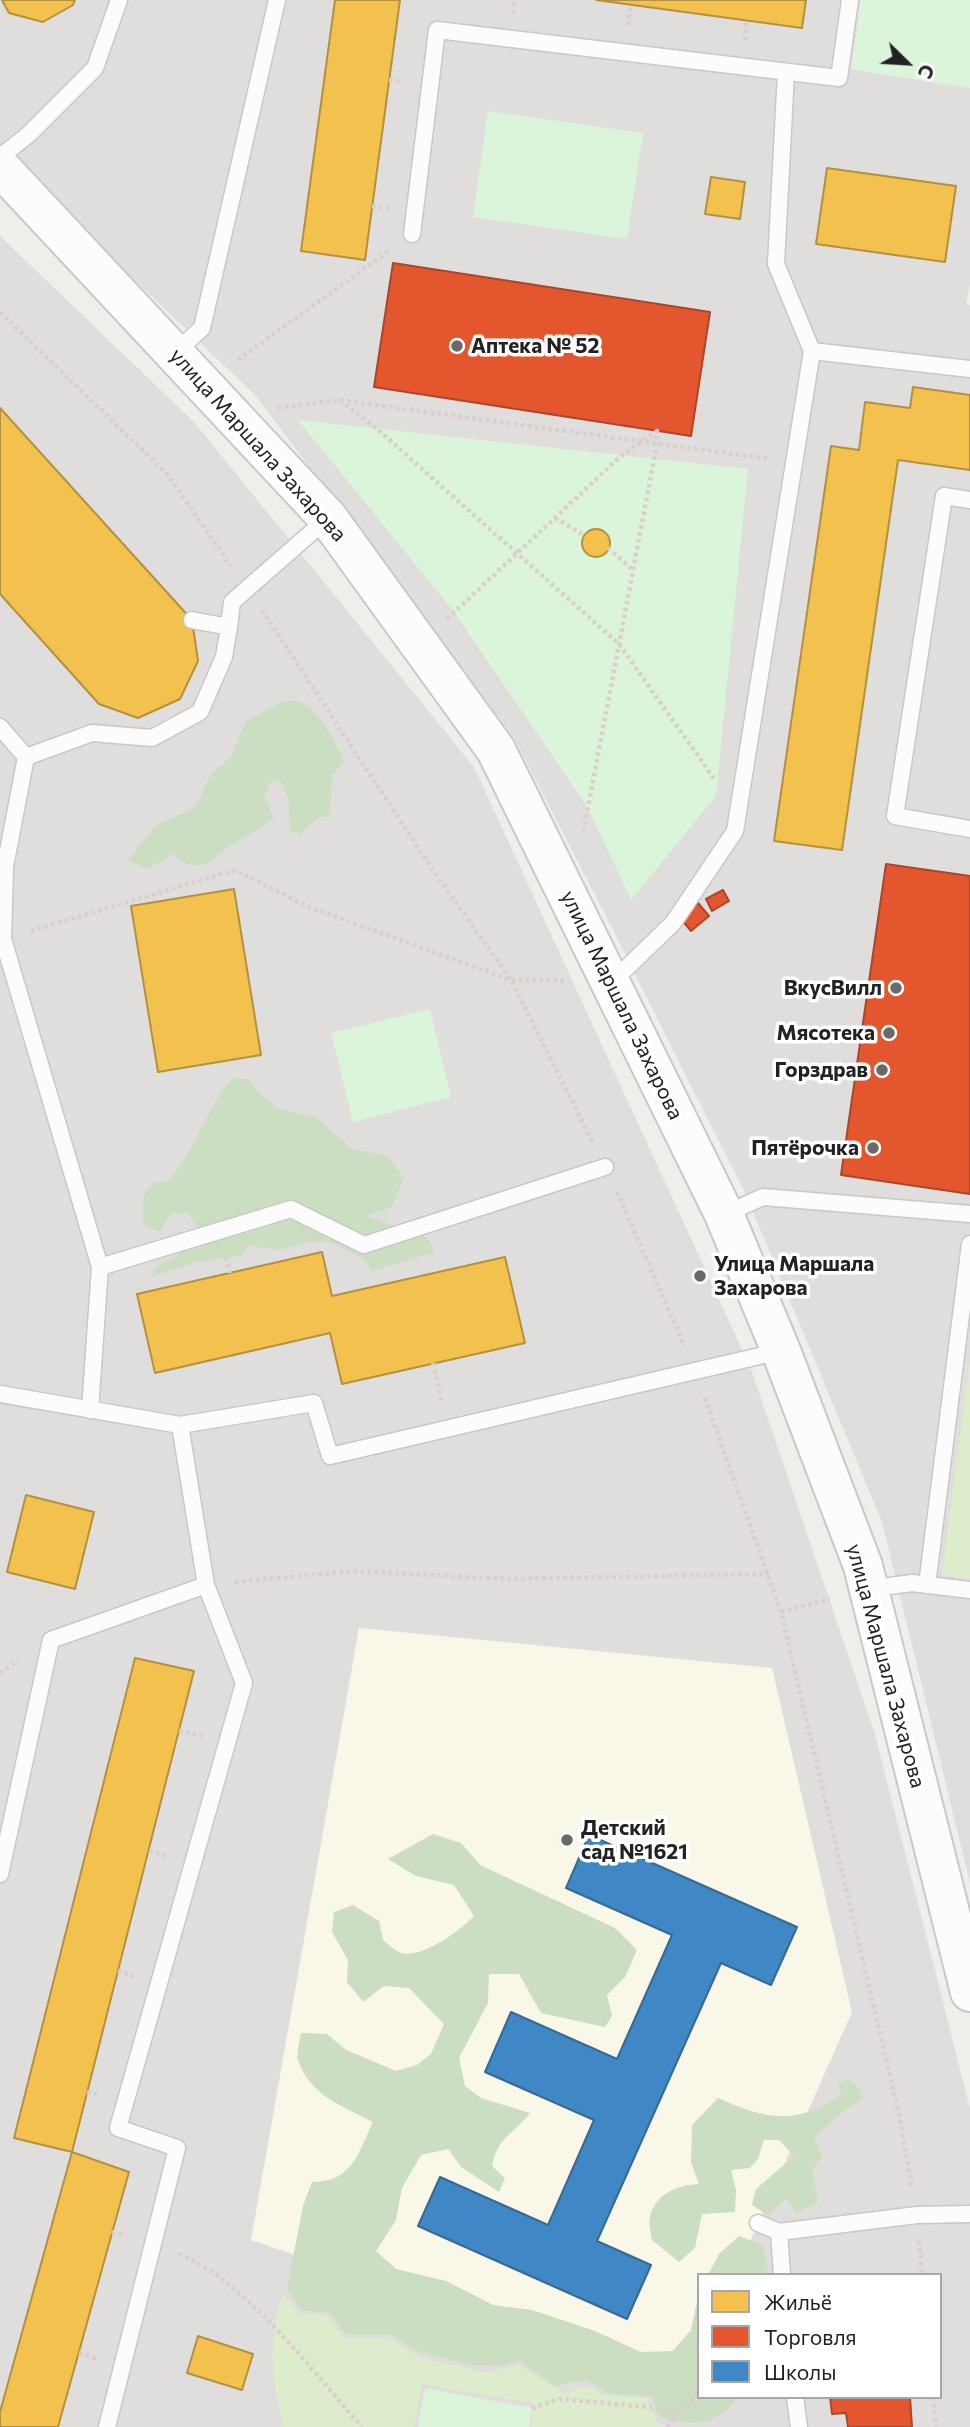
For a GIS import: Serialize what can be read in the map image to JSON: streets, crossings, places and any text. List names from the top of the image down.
{
  "streets": {
    "street": ["улица Маршала Захарова"]
  },
  "places": [
    "Аптека № 52",
    "ВкусВилл",
    "Мясотека",
    "Горздрав",
    "Пятёрочка",
    "Улица Маршала Захарова",
    "Детский сад №1621"
  ],
  "legend": ["Жильё", "Торговля", "Школы"],
  "north": "bottom right"
}
